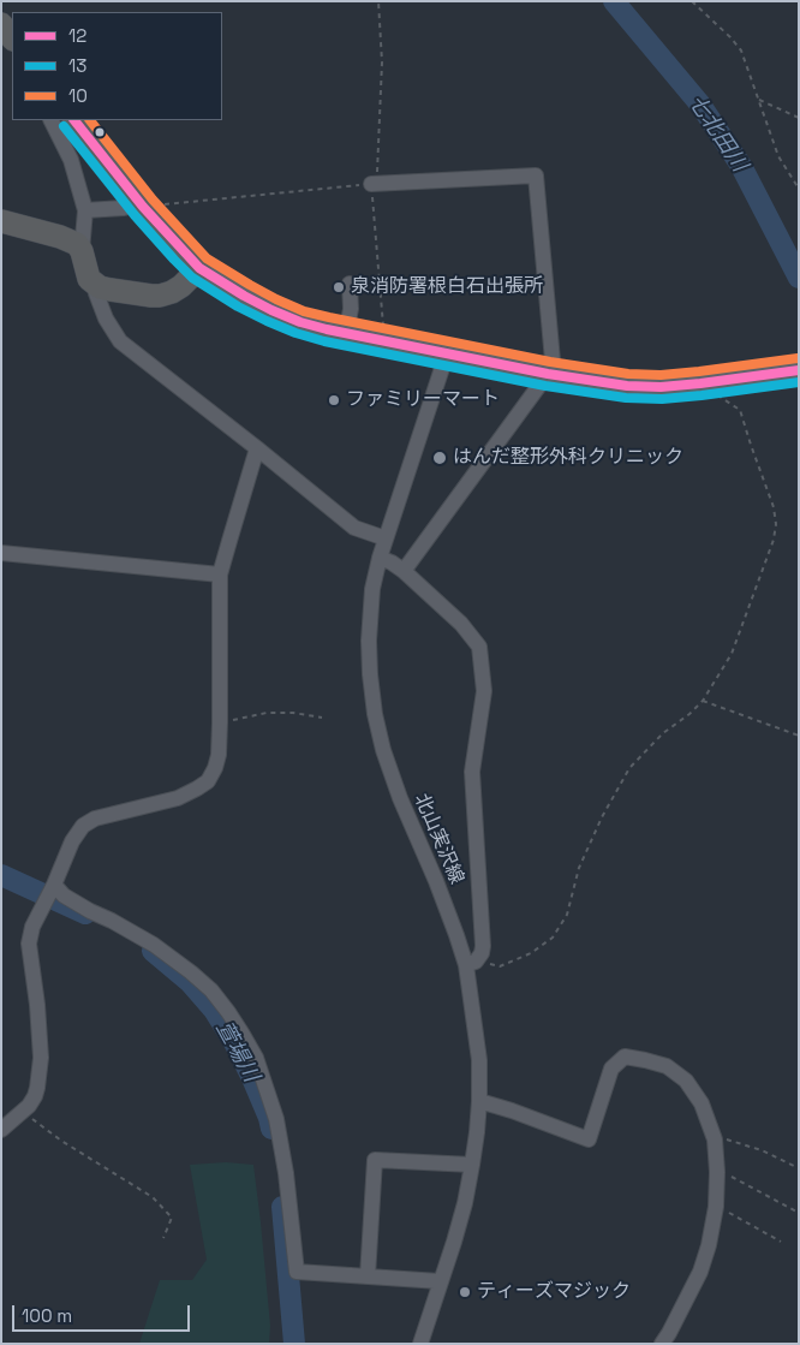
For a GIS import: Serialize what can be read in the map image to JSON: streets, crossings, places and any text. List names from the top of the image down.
{
  "streets": {
    "street": ["北山実沢線"]
  },
  "water": ["七北田川", "萱場川"],
  "places": [
    "泉消防署根白石出張所",
    "ファミリーマート",
    "はんだ整形外科クリニック",
    "ティーズマジック"
  ],
  "lines": ["transit line 12", "transit line 10", "transit line 13"],
  "legend": ["12", "13", "10"],
  "scale_bar": "100 m"
}
